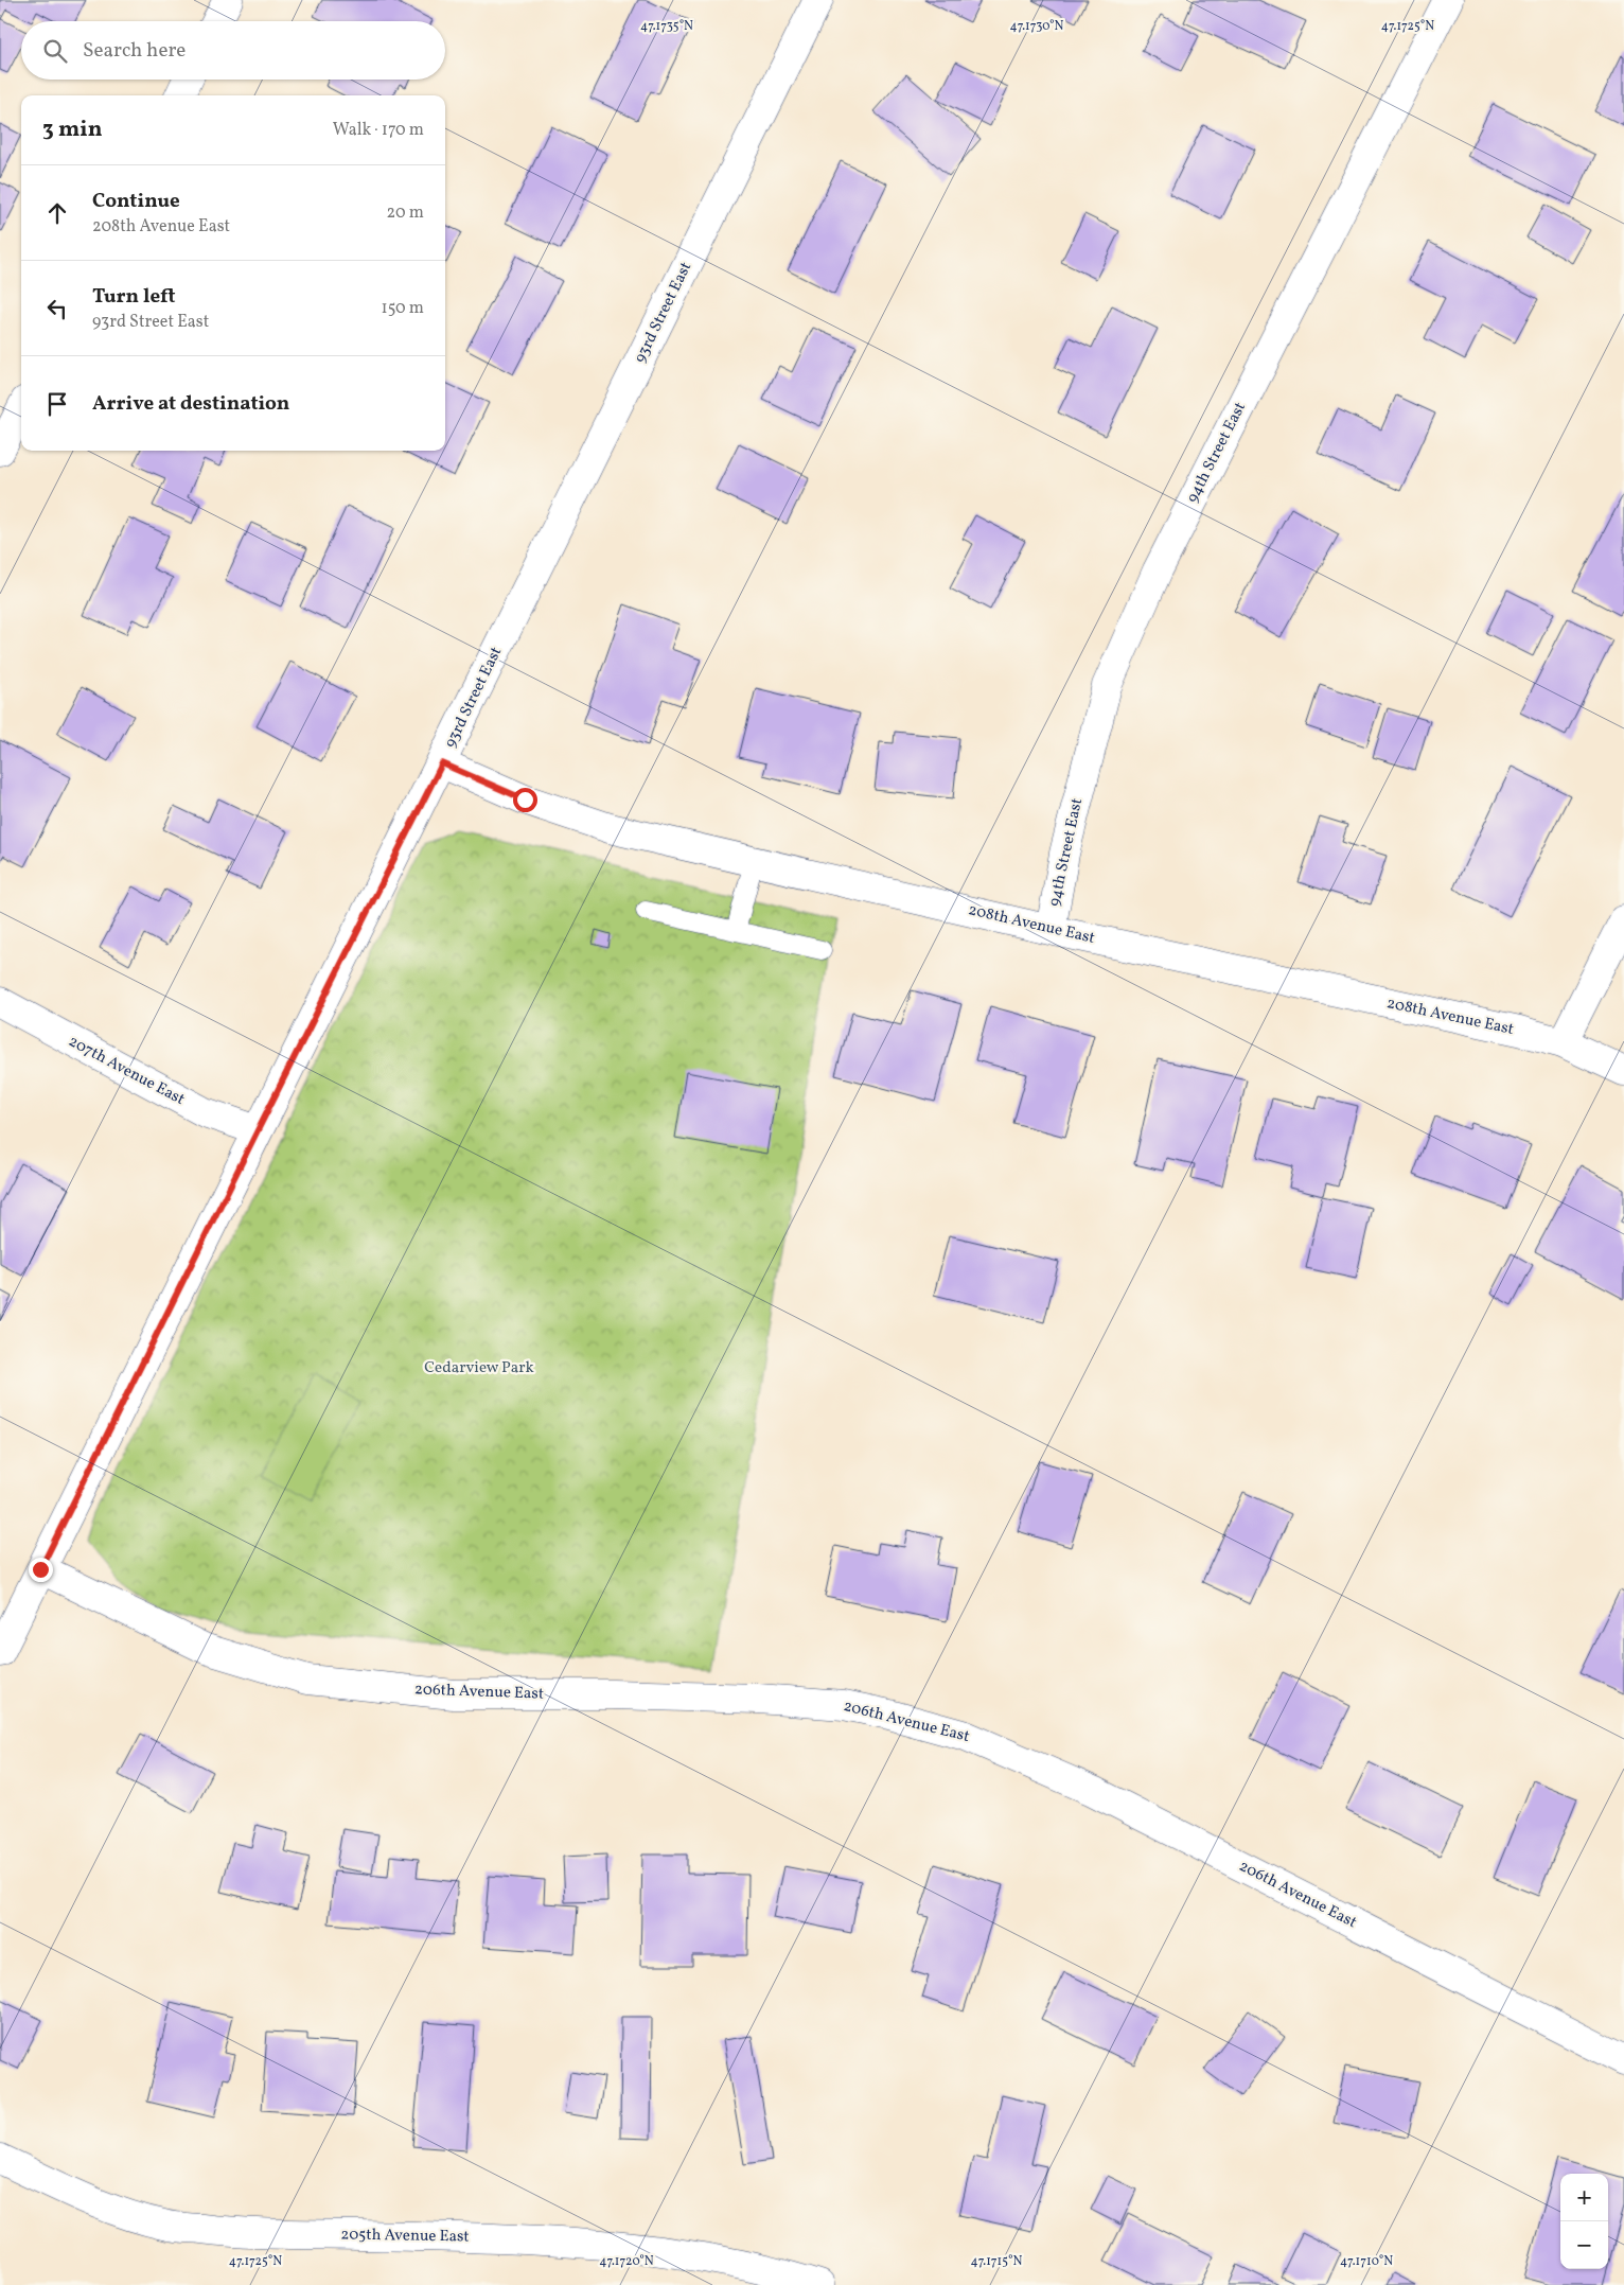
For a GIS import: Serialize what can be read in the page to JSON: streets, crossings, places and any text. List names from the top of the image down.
{
  "streets": {
    "street": [
      "93rd Street East",
      "94th Street East",
      "208th Avenue East",
      "207th Avenue East",
      "206th Avenue East",
      "205th Avenue East"
    ]
  },
  "crossings": [
    ["93rd Street East", "208th Avenue East"],
    ["93rd Street East", "207th Avenue East"],
    ["93rd Street East", "206th Avenue East"],
    ["94th Street East", "208th Avenue East"]
  ],
  "parks": ["Cedarview Park"],
  "page": {
    "search": "Search here",
    "heading": ["3 min", "Walk · 170 m"],
    "list": [
      ["Continue", "208th Avenue East", "20 m"],
      ["Turn left", "93rd Street East", "150 m"],
      "Arrive at destination"
    ],
    "map_buttons": ["+", "−"]
  },
  "coordinates": [
    "47.1735°N",
    "47.1730°N",
    "47.1725°N",
    "47.1720°N",
    "47.1715°N",
    "47.1710°N"
  ]
}
